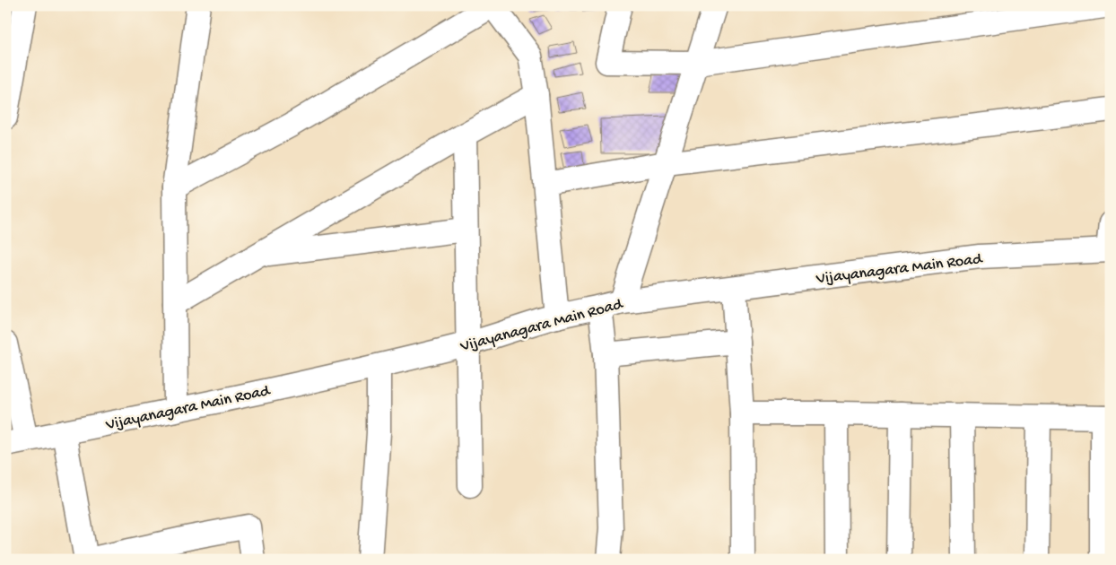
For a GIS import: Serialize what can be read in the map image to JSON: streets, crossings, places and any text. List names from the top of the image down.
{
  "streets": {
    "street": ["Vijayanagara Main Road"]
  }
}
